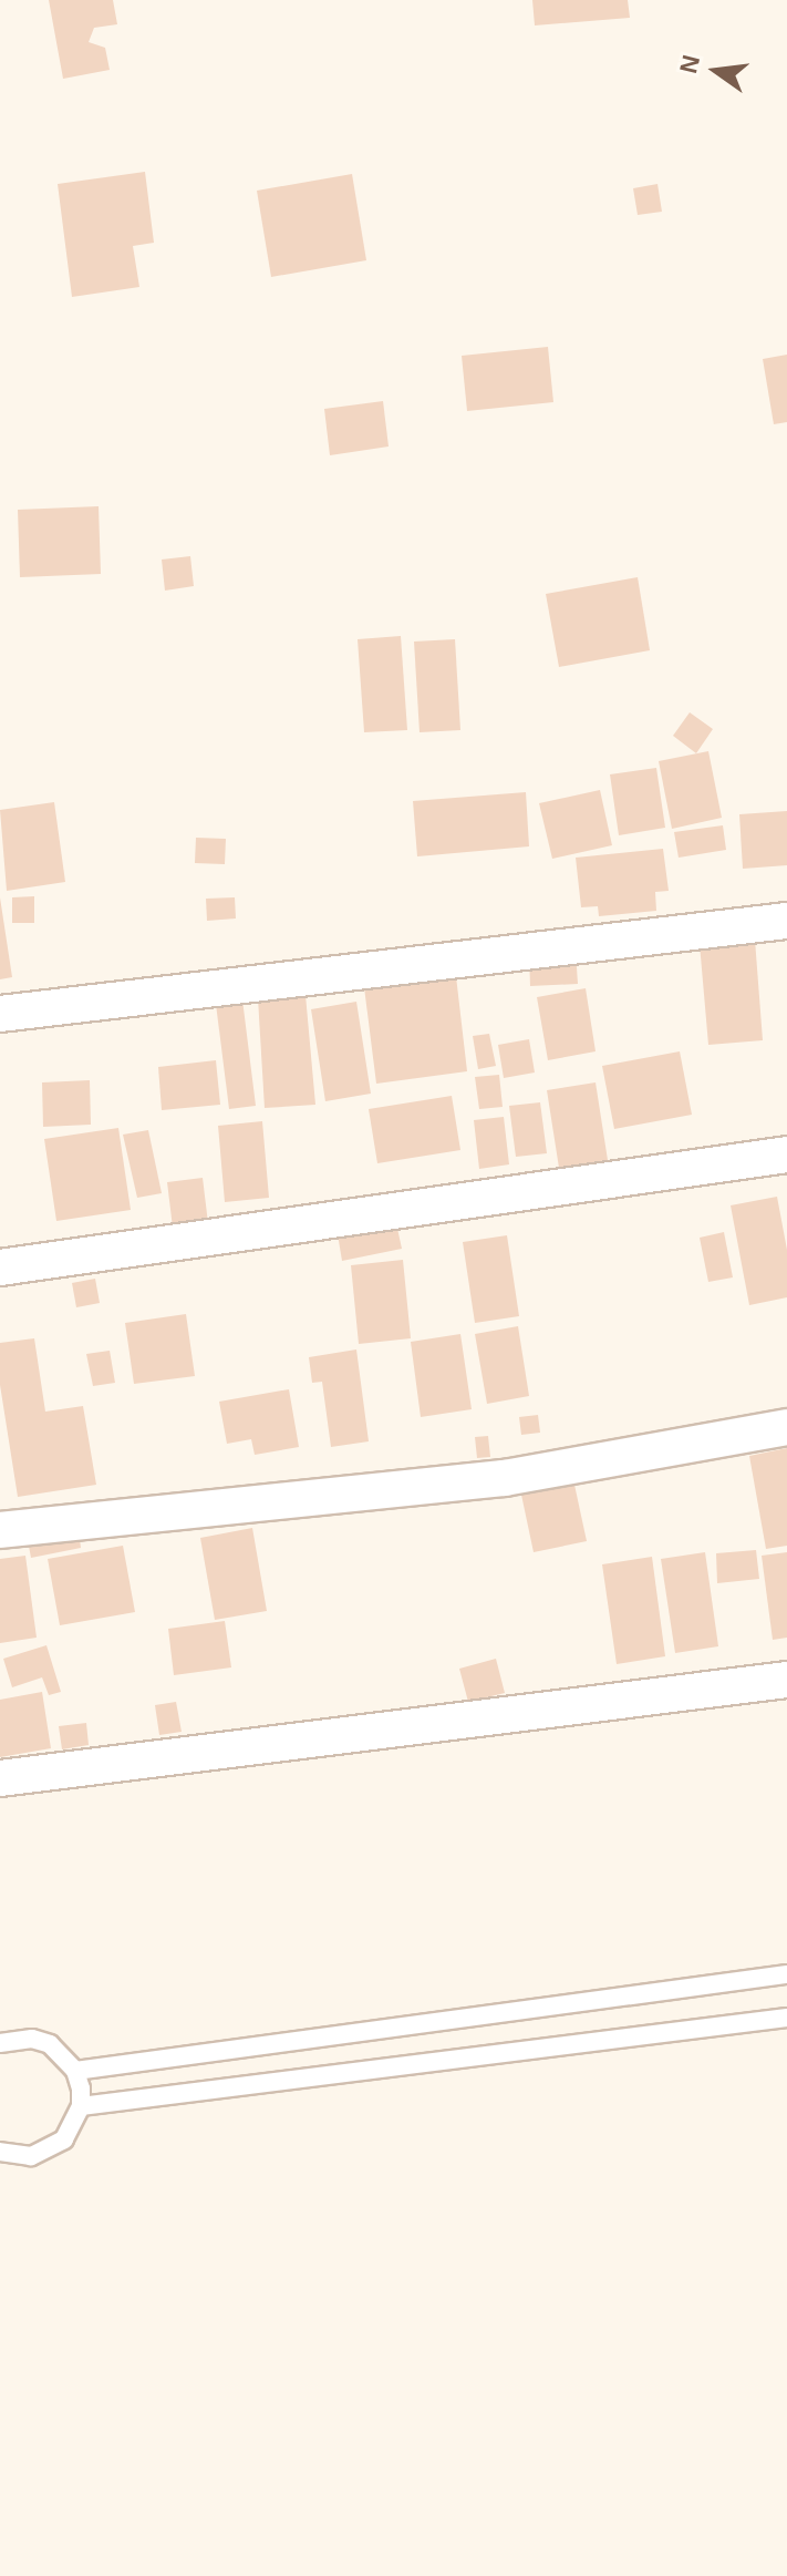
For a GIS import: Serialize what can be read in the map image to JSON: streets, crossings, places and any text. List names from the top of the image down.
{
  "north": "left"
}
